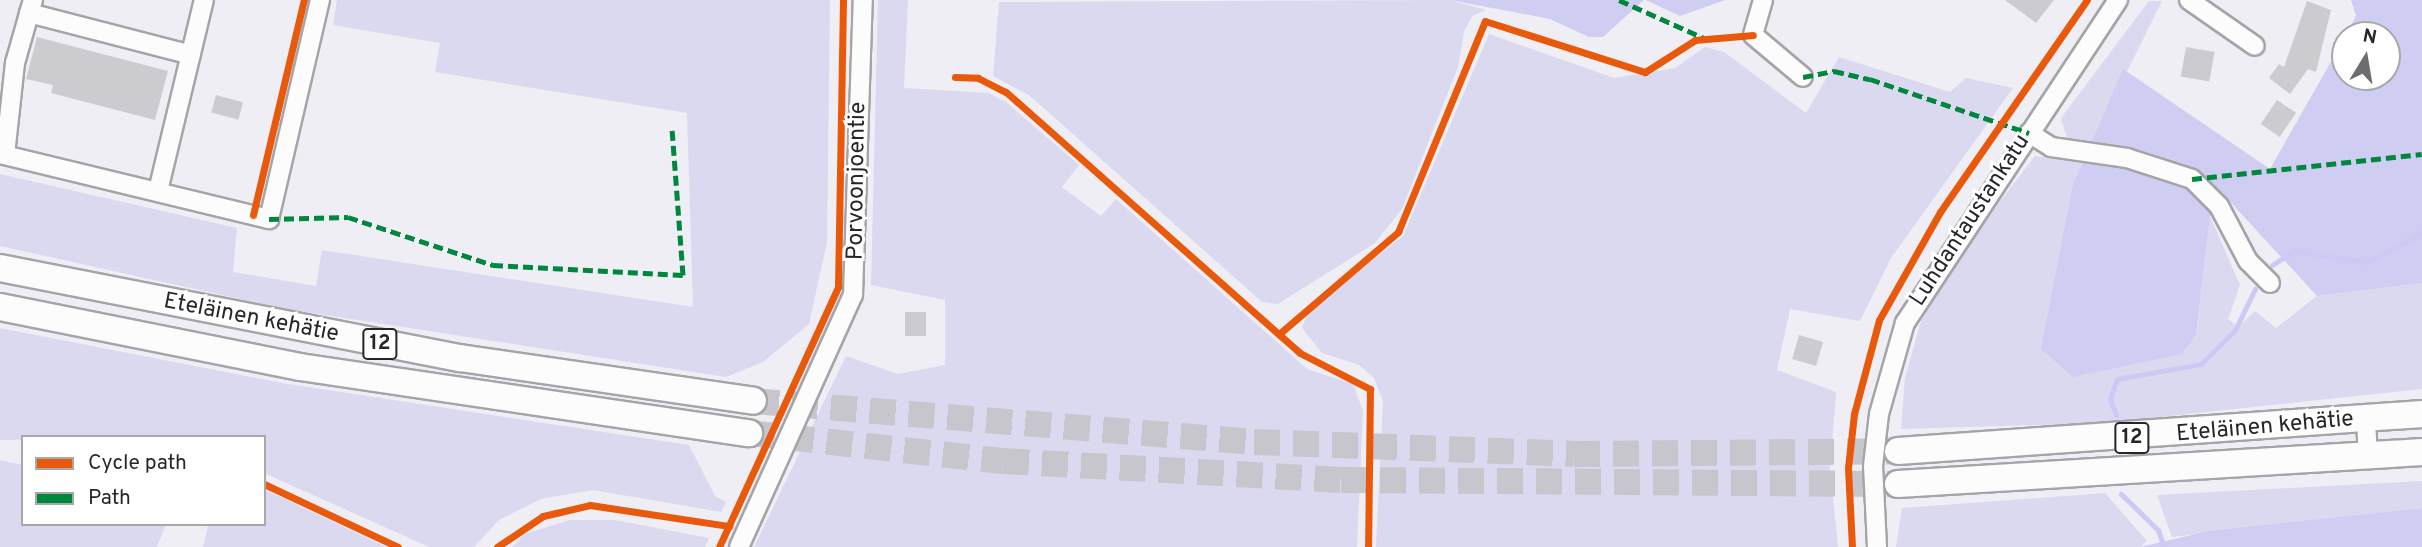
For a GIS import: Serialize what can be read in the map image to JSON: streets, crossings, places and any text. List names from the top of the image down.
{
  "streets": {
    "highway": ["Eteläinen kehätie", "12"],
    "street": ["Porvoonjoentie", "Luhdantaustankatu"]
  },
  "legend": ["Cycle path", "Path"],
  "north": "top"
}
